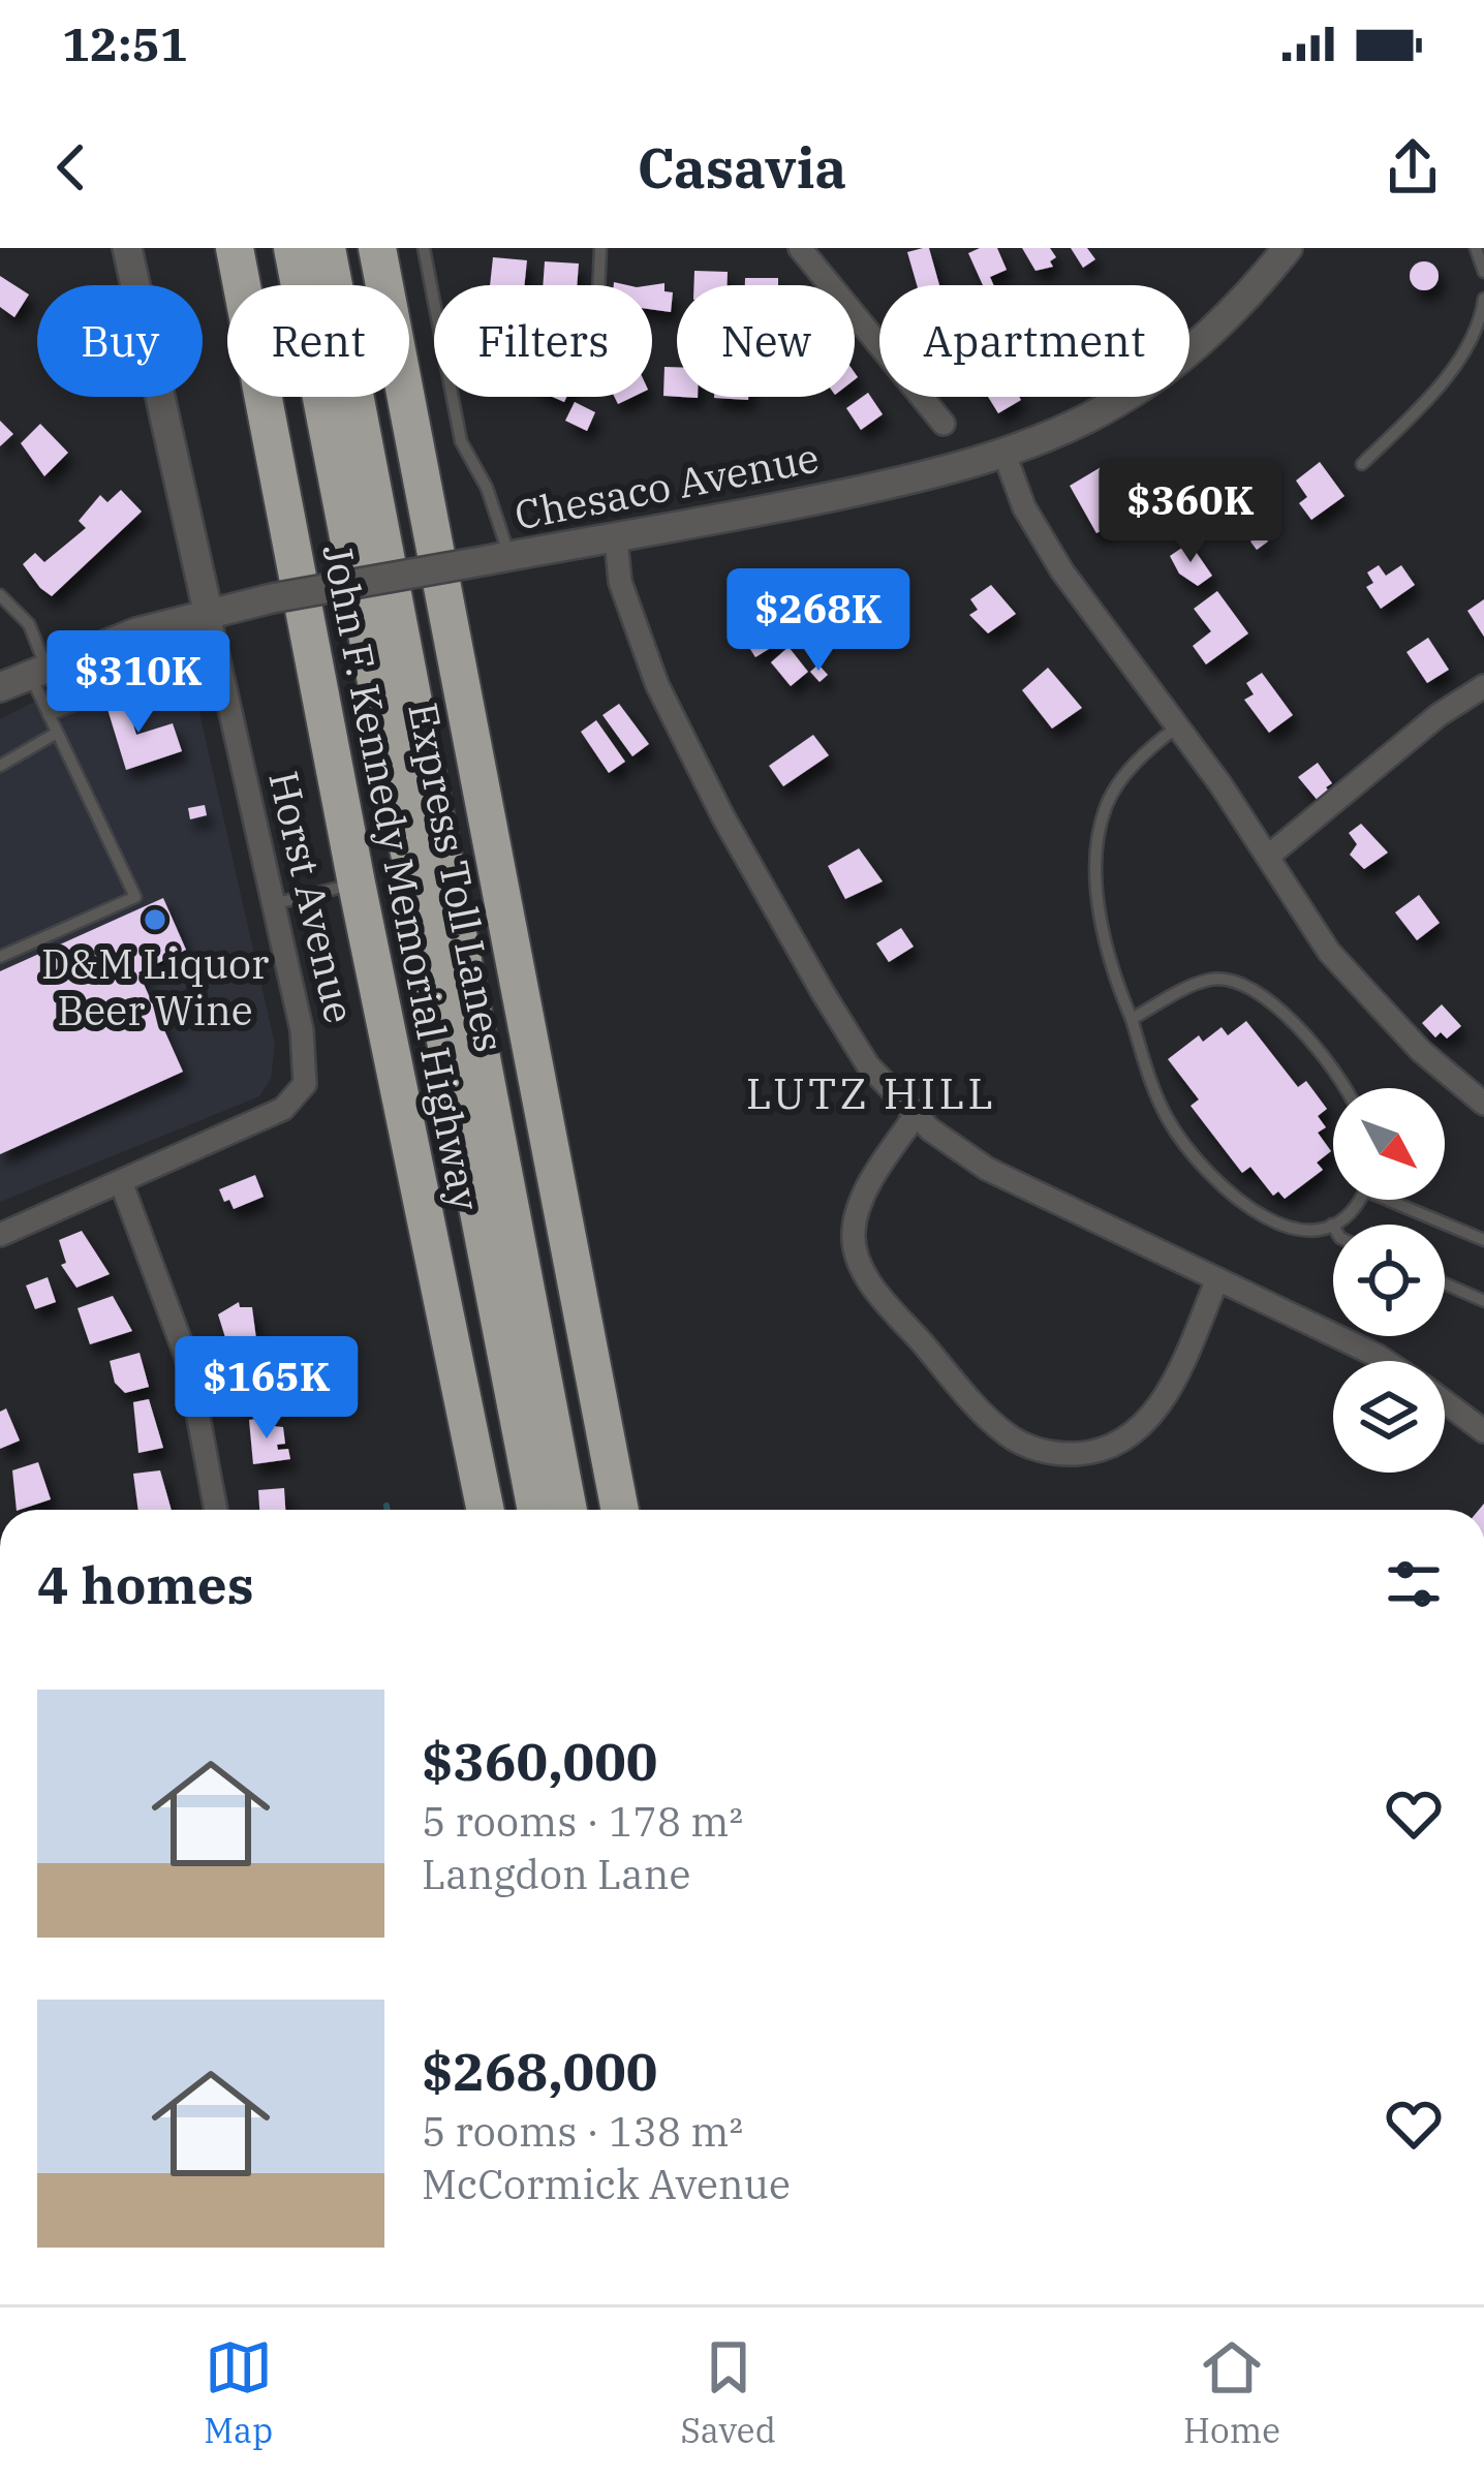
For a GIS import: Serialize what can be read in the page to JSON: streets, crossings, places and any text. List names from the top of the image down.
{
  "streets": {
    "highway": ["John F. Kennedy Memorial Highway", "Express Toll Lanes"],
    "street": ["Chesaco Avenue", "Horst Avenue"]
  },
  "crossings": [
    ["Chesaco Avenue", "Horst Avenue"]
  ],
  "districts": ["LUTZ HILL"],
  "places": ["D&M Liquor Beer Wine"],
  "north": "bottom right",
  "page": {
    "status": "12:51",
    "header": "Casavia",
    "chip": [
      "Buy",
      "Rent",
      "Filters",
      "New",
      "Apartment"
    ],
    "price": [
      "$360K",
      "$268K",
      "$310K",
      "$165K"
    ],
    "heading": "4 homes",
    "list": [
      {
        "name": "$360,000",
        "note": "5 rooms · 178 m² · Langdon Lane"
      },
      {
        "name": "$268,000",
        "note": "5 rooms · 138 m² · McCormick Avenue"
      }
    ],
    "tabs": ["Map", "Saved", "Home"]
  }
}
